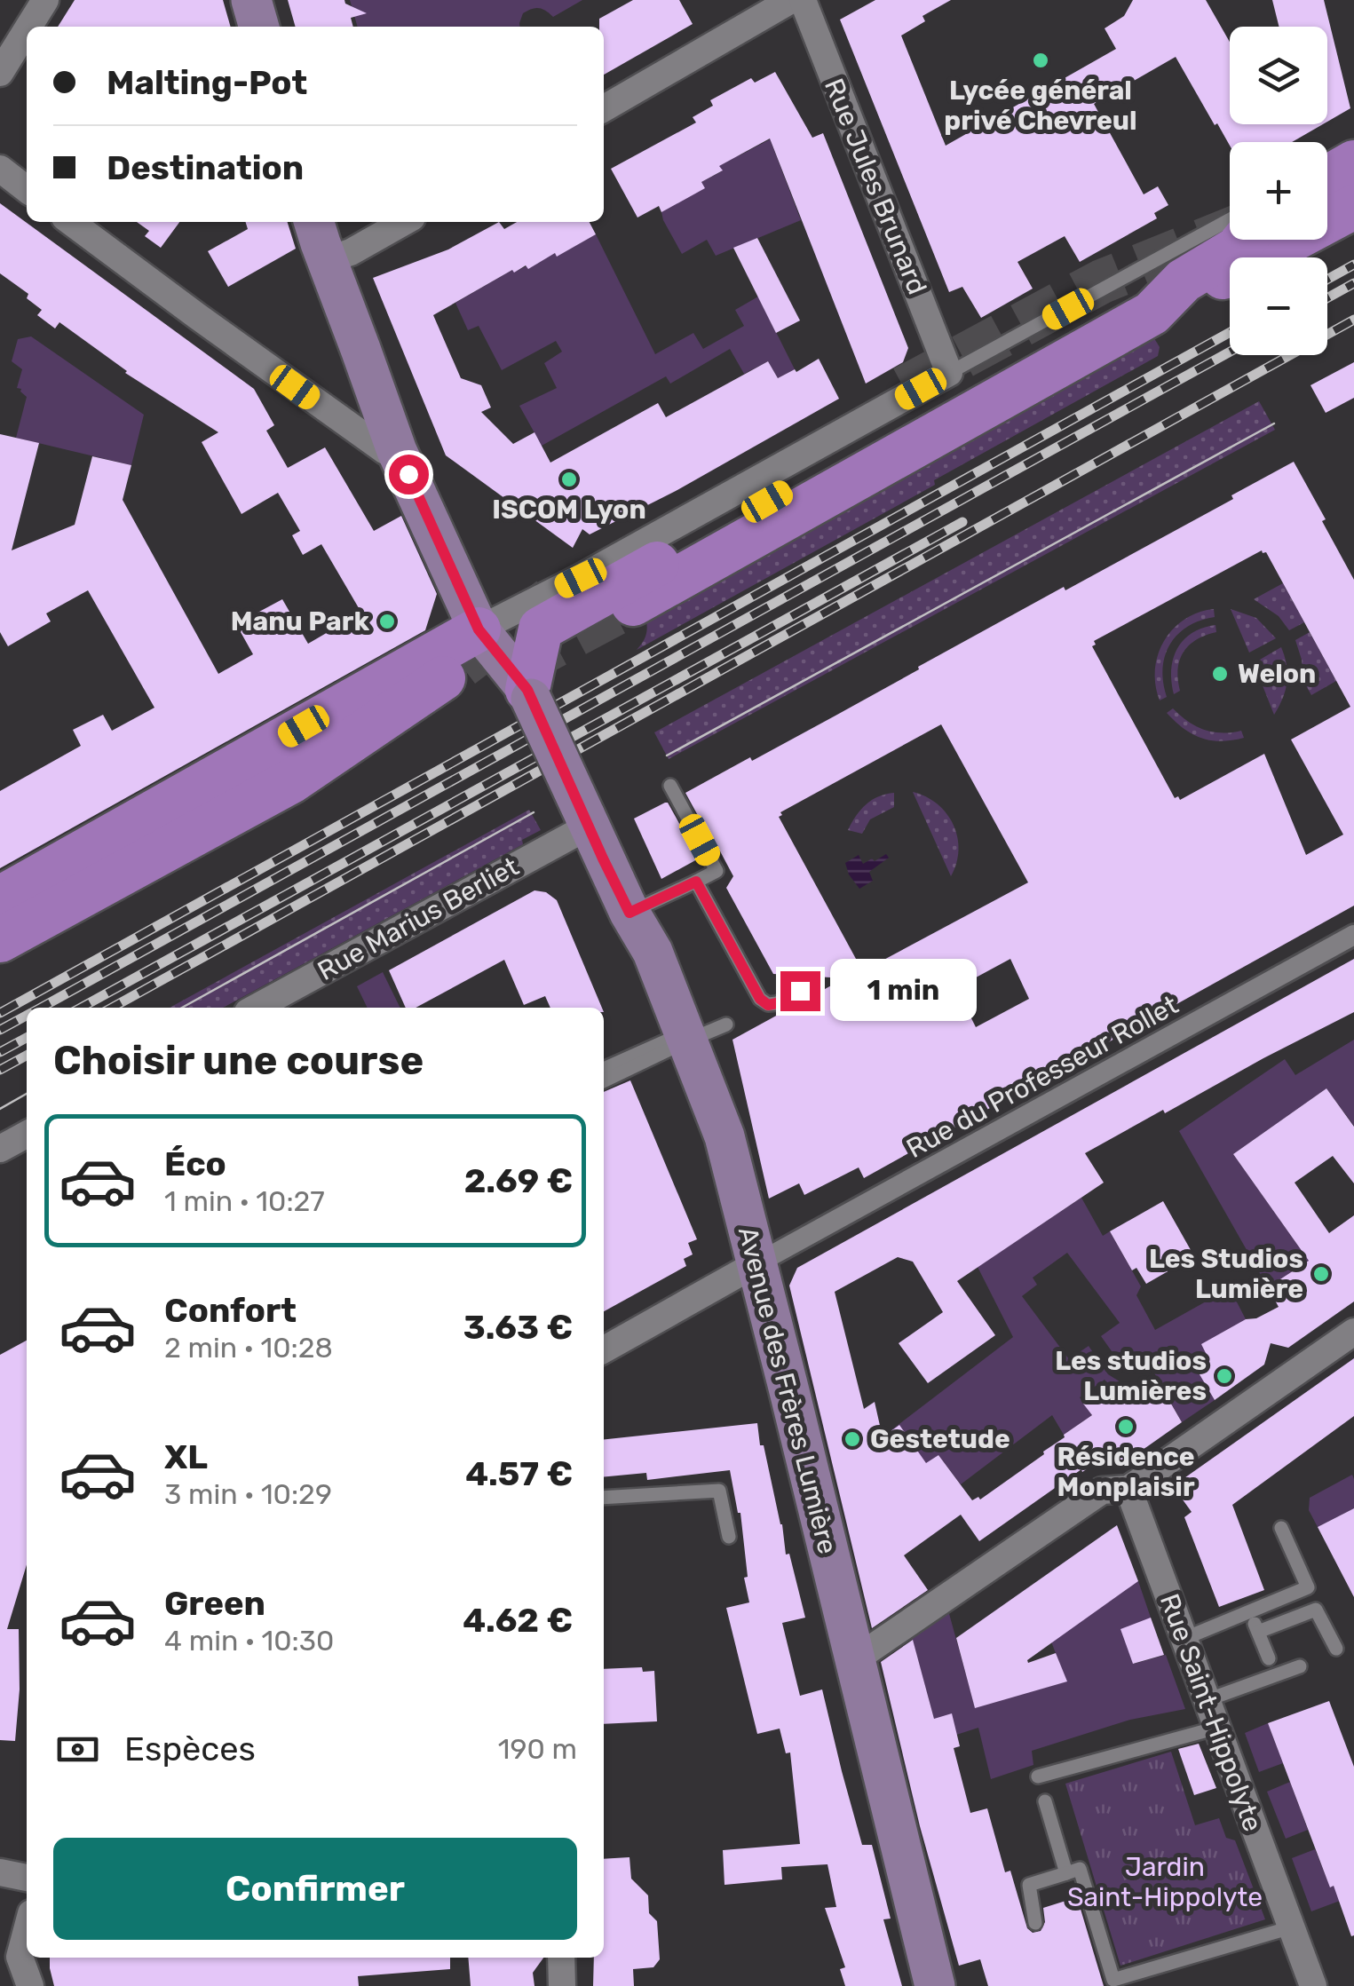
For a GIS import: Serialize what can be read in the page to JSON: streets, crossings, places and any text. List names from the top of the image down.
{
  "streets": {
    "main road": ["Avenue des Frères Lumière"],
    "street": [
      "Rue Jules Brunard",
      "Rue Marius Berliet",
      "Rue du Professeur Rollet",
      "Rue Saint-Hippolyte"
    ]
  },
  "crossings": [
    ["Rue Marius Berliet", "Avenue des Frères Lumière"],
    ["Rue du Professeur Rollet", "Avenue des Frères Lumière"]
  ],
  "parks": ["Jardin Saint-Hippolyte"],
  "places": [
    "Lycée général privé Chevreul",
    "ISCOM Lyon",
    "Manu Park",
    "Welon",
    "Les Studios Lumière",
    "Les studios Lumières",
    "Résidence Monplaisir",
    "Gestetude"
  ],
  "page": {
    "map_buttons": ["+", "−"],
    "banner": ["Malting-Pot", "Destination"],
    "bubble": "1 min",
    "heading": "Choisir une course",
    "list": [
      {
        "name": "Éco",
        "note": "1 min · 10:27",
        "value": "2.69 €"
      },
      {
        "name": "Confort",
        "note": "2 min · 10:28",
        "value": "3.63 €"
      },
      {
        "name": "XL",
        "note": "3 min · 10:29",
        "value": "4.57 €"
      },
      {
        "name": "Green",
        "note": "4 min · 10:30",
        "value": "4.62 €"
      }
    ],
    "pay": ["Espèces", "190 m"],
    "buttons": "Confirmer"
  }
}
